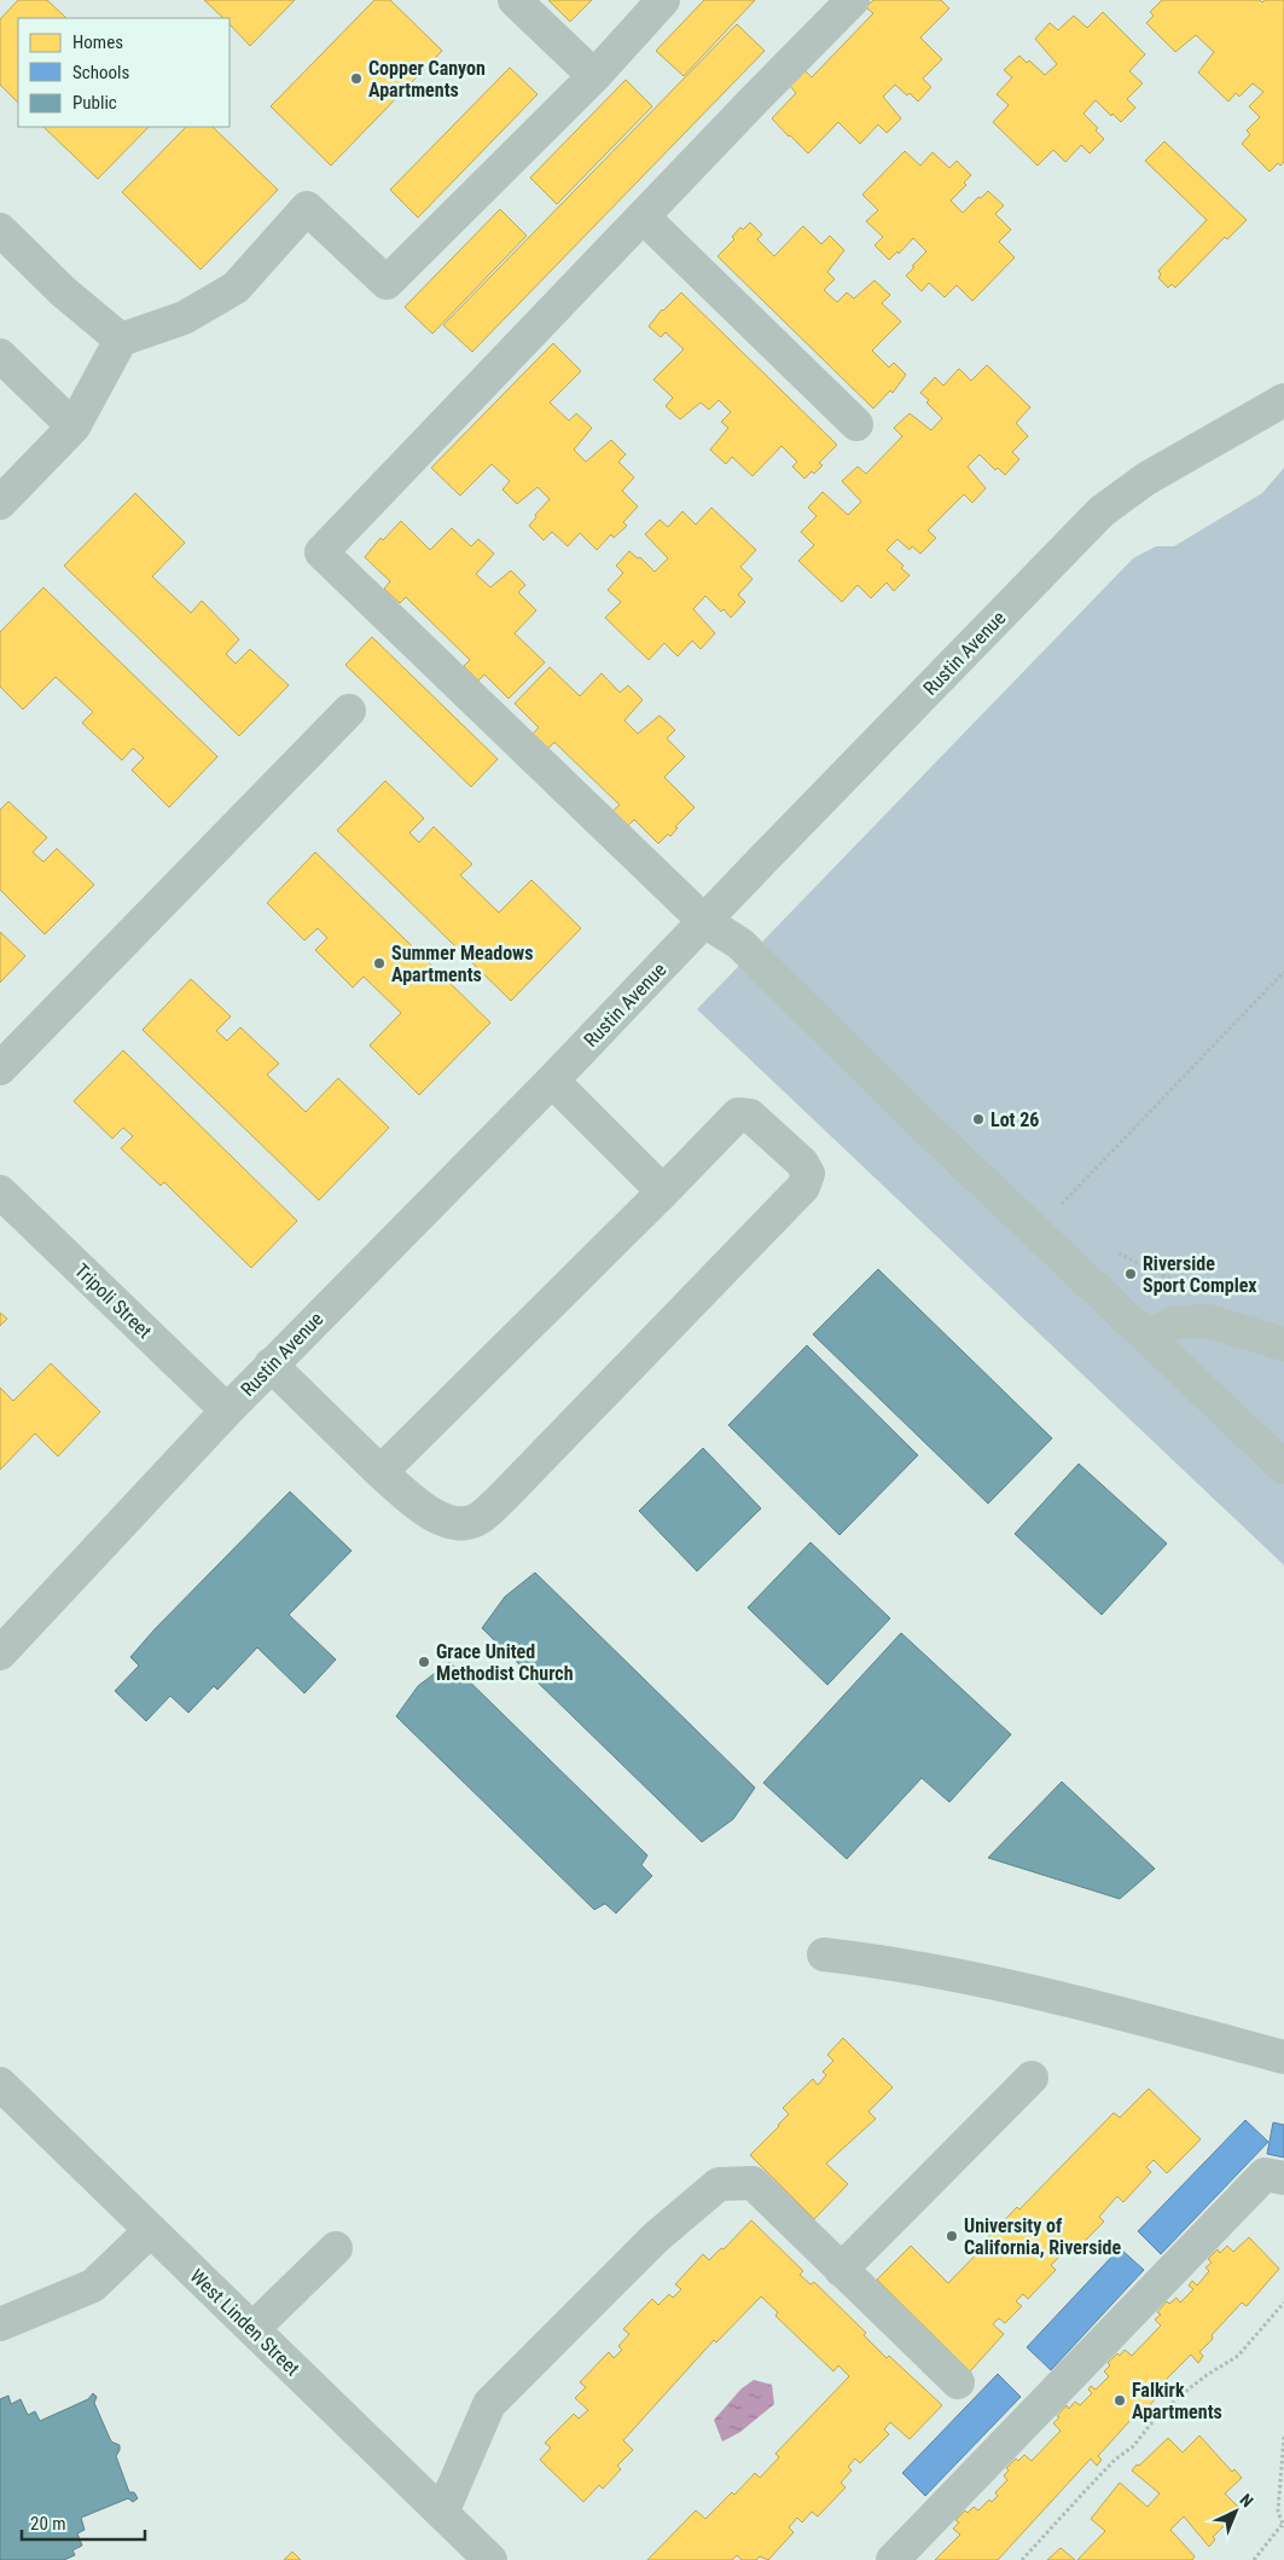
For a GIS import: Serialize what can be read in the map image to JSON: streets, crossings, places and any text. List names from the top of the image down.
{
  "streets": {
    "street": ["Rustin Avenue", "Tripoli Street", "West Linden Street"]
  },
  "crossings": [
    ["Rustin Avenue", "Tripoli Street"]
  ],
  "places": [
    "Copper Canyon Apartments",
    "Summer Meadows Apartments",
    "Lot 26",
    "Riverside Sport Complex",
    "Grace United Methodist Church",
    "University of California, Riverside",
    "Falkirk Apartments"
  ],
  "legend": ["Homes", "Schools", "Public"],
  "scale_bar": "20 m",
  "north": "top right"
}
